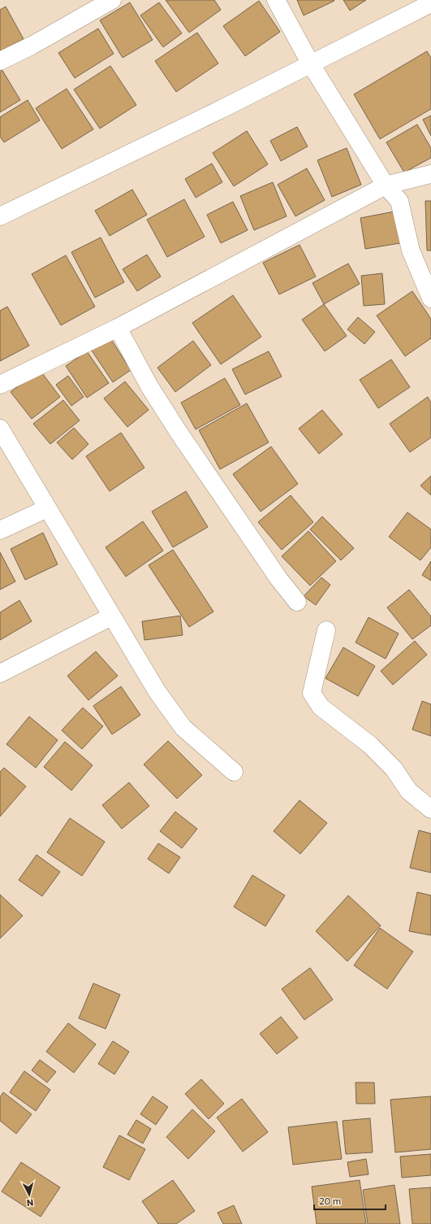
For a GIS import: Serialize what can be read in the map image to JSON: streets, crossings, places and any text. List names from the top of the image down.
{
  "scale_bar": "20 m",
  "north": "bottom"
}
